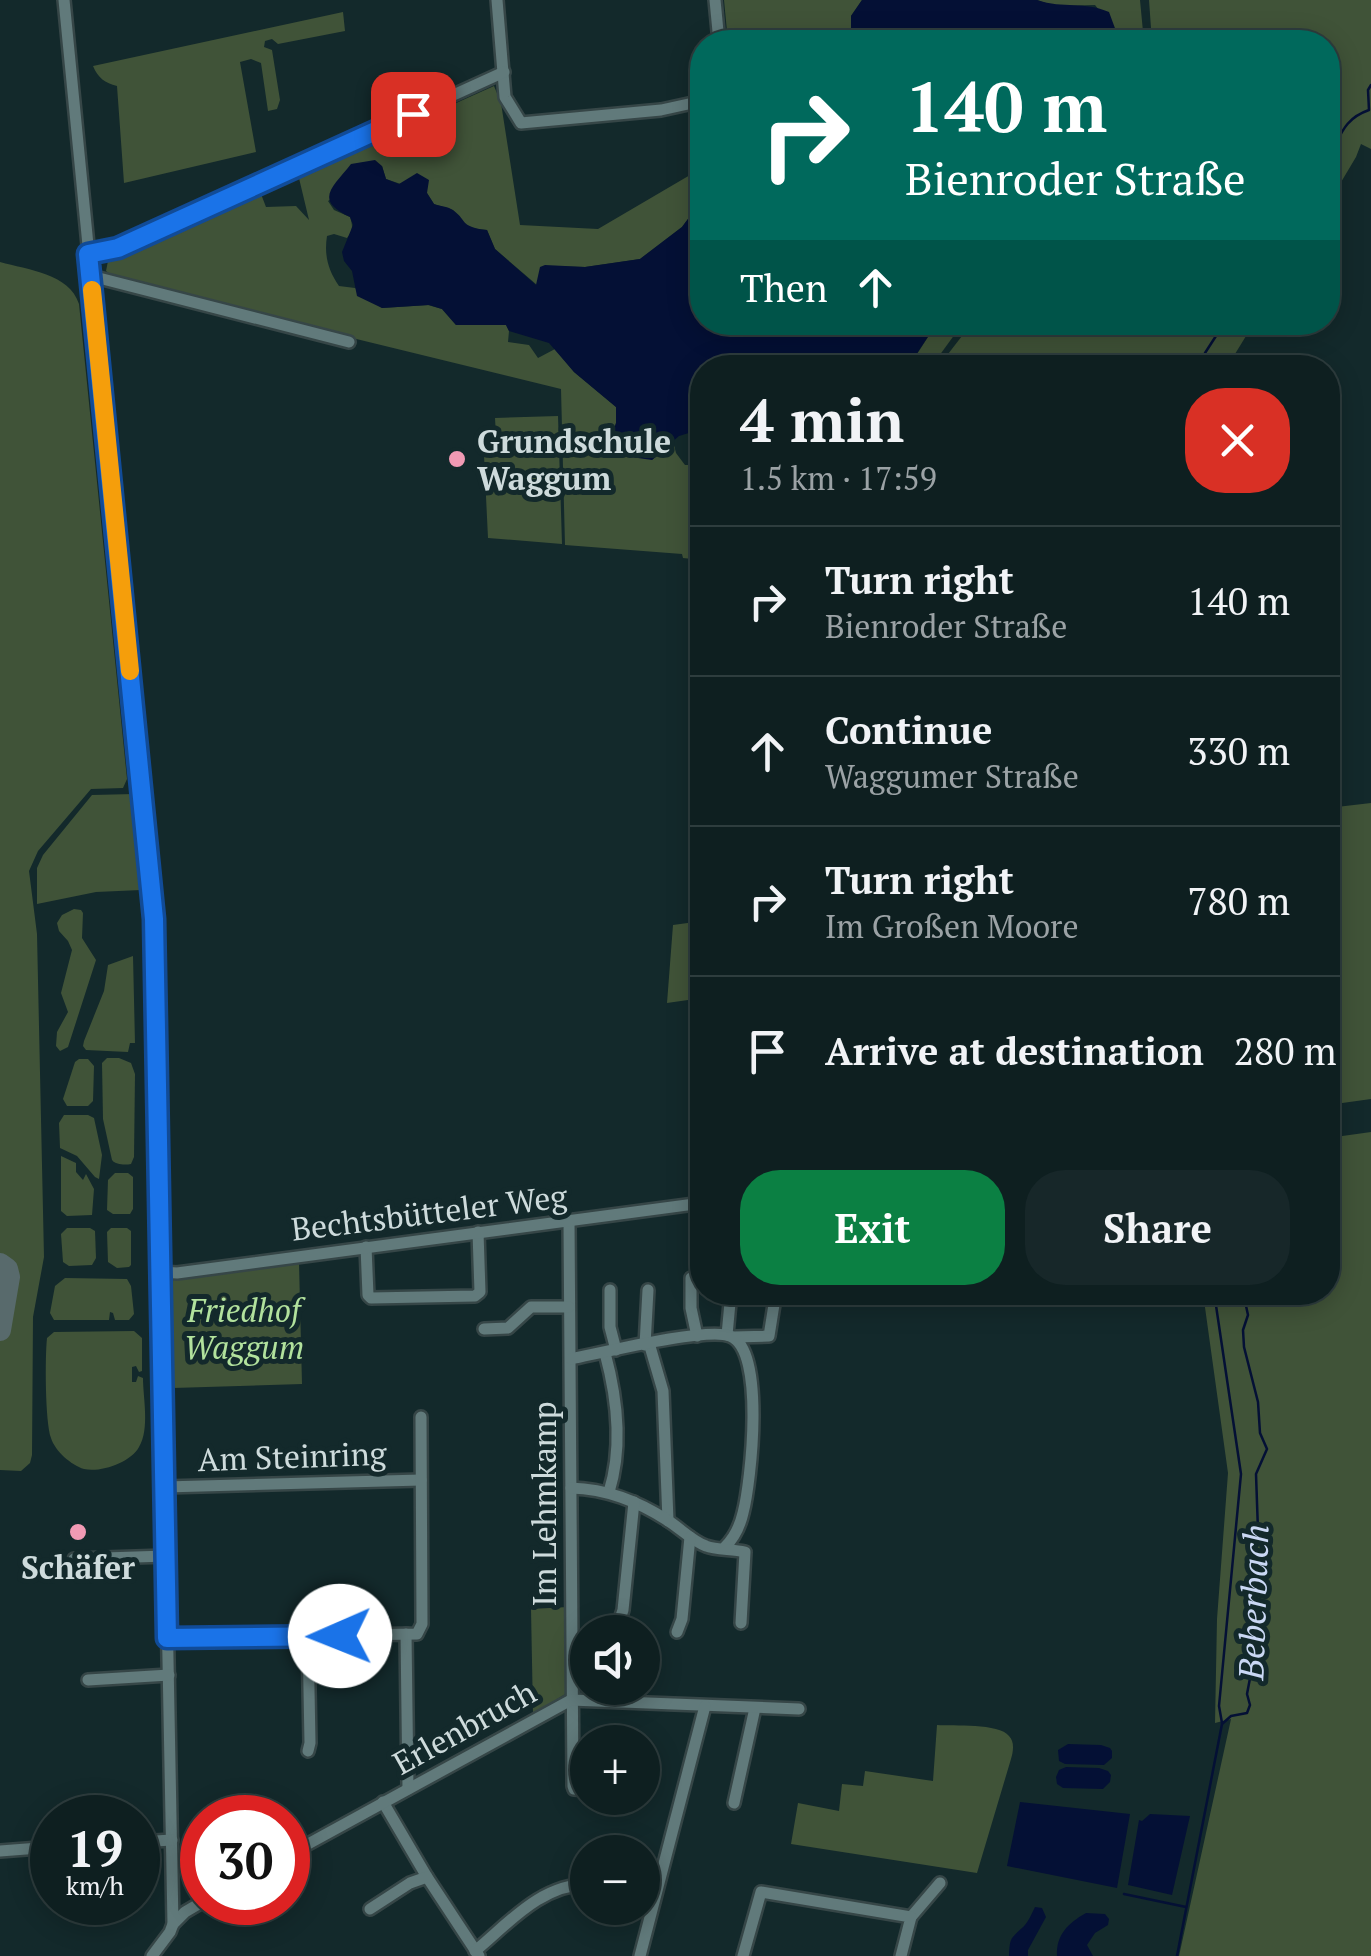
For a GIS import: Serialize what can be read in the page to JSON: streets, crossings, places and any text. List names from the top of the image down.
{
  "streets": {
    "street": [
      "Bechtsbütteler Weg",
      "Am Steinring",
      "Im Lehmkamp",
      "Erlenbruch"
    ]
  },
  "crossings": [
    ["Bechtsbütteler Weg", "Im Lehmkamp"]
  ],
  "water": ["Beberbach"],
  "parks": ["Friedhof Waggum"],
  "places": ["Grundschule Waggum", "Schäfer"],
  "page": {
    "turn": ["140 m", "Bienroder Straße"],
    "then": "Then",
    "heading": ["4 min", "1.5 km · 17:59"],
    "list": [
      {
        "name": "Turn right",
        "note": "Bienroder Straße",
        "value": "140 m"
      },
      {
        "name": "Continue",
        "note": "Waggumer Straße",
        "value": "330 m"
      },
      {
        "name": "Turn right",
        "note": "Im Großen Moore",
        "value": "780 m"
      },
      {
        "name": "Arrive at destination",
        "value": "280 m"
      }
    ],
    "buttons": ["Exit", "Share"],
    "map_buttons": ["+", "−"],
    "speed": "19 km/h",
    "limit": "30"
  }
}
